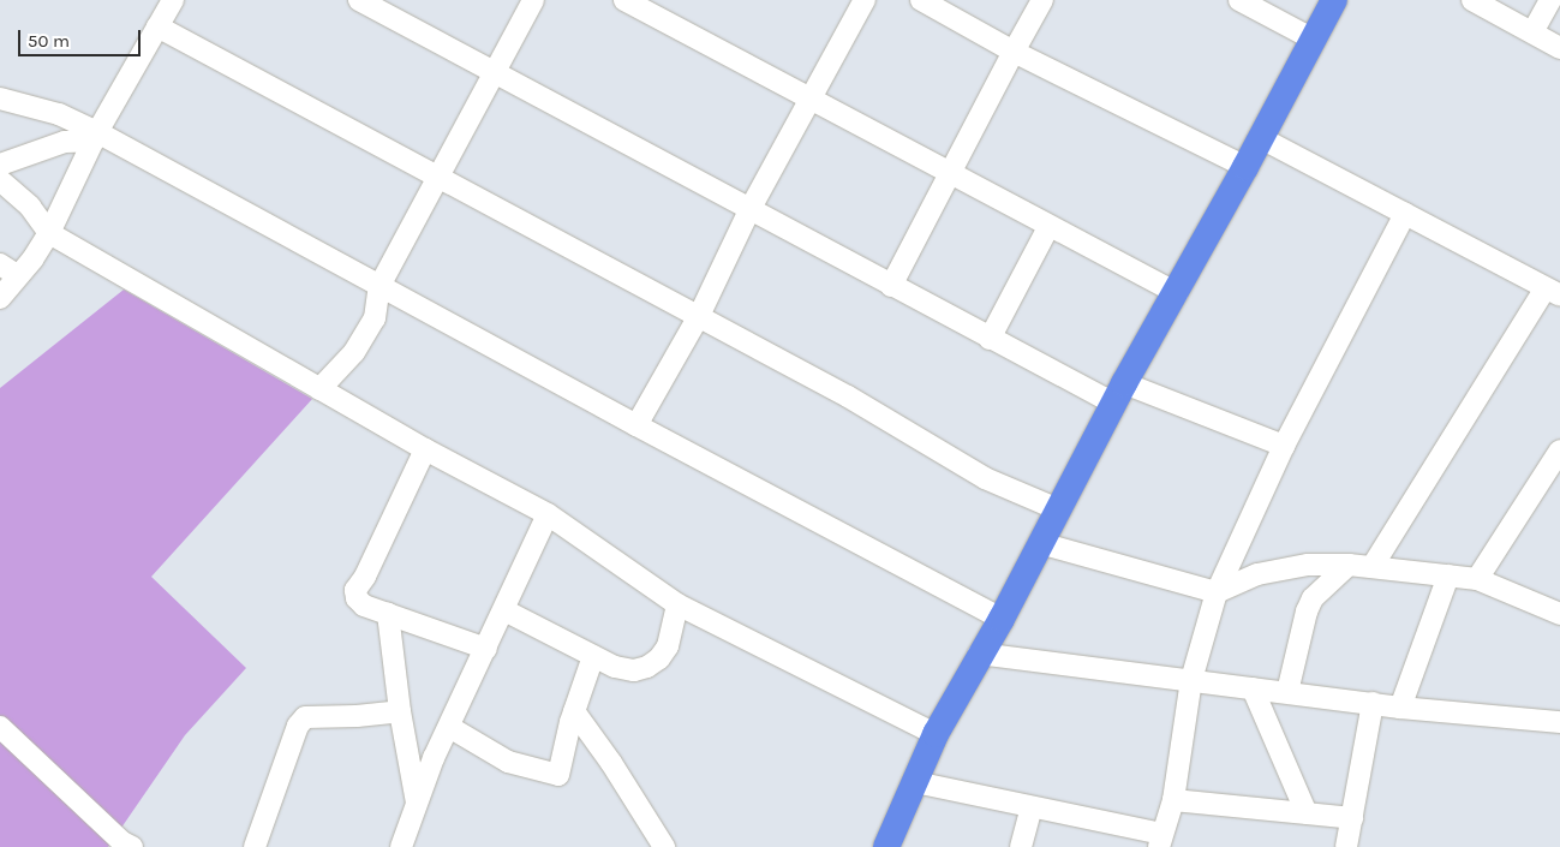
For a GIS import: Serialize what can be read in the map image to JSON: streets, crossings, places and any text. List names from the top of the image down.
{
  "scale_bar": "50 m"
}
